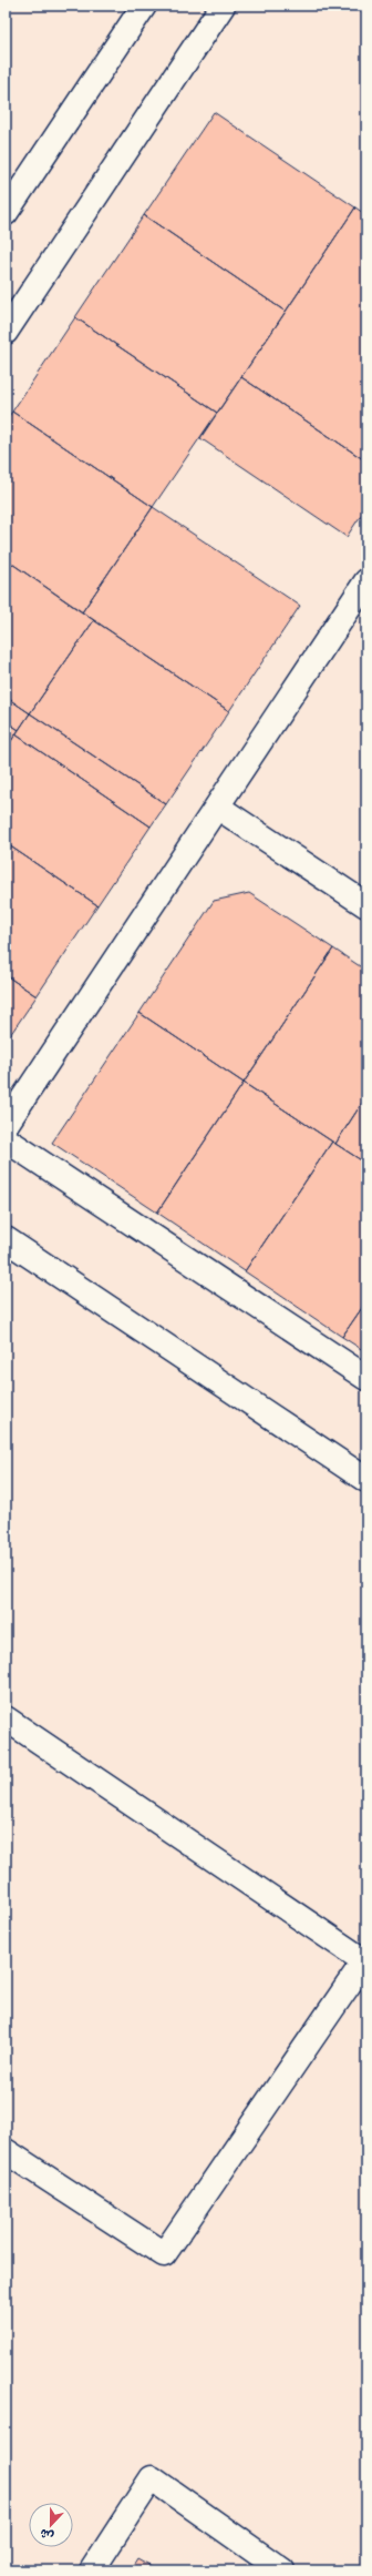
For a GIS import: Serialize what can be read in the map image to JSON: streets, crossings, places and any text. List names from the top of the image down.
{
  "north": "bottom"
}
